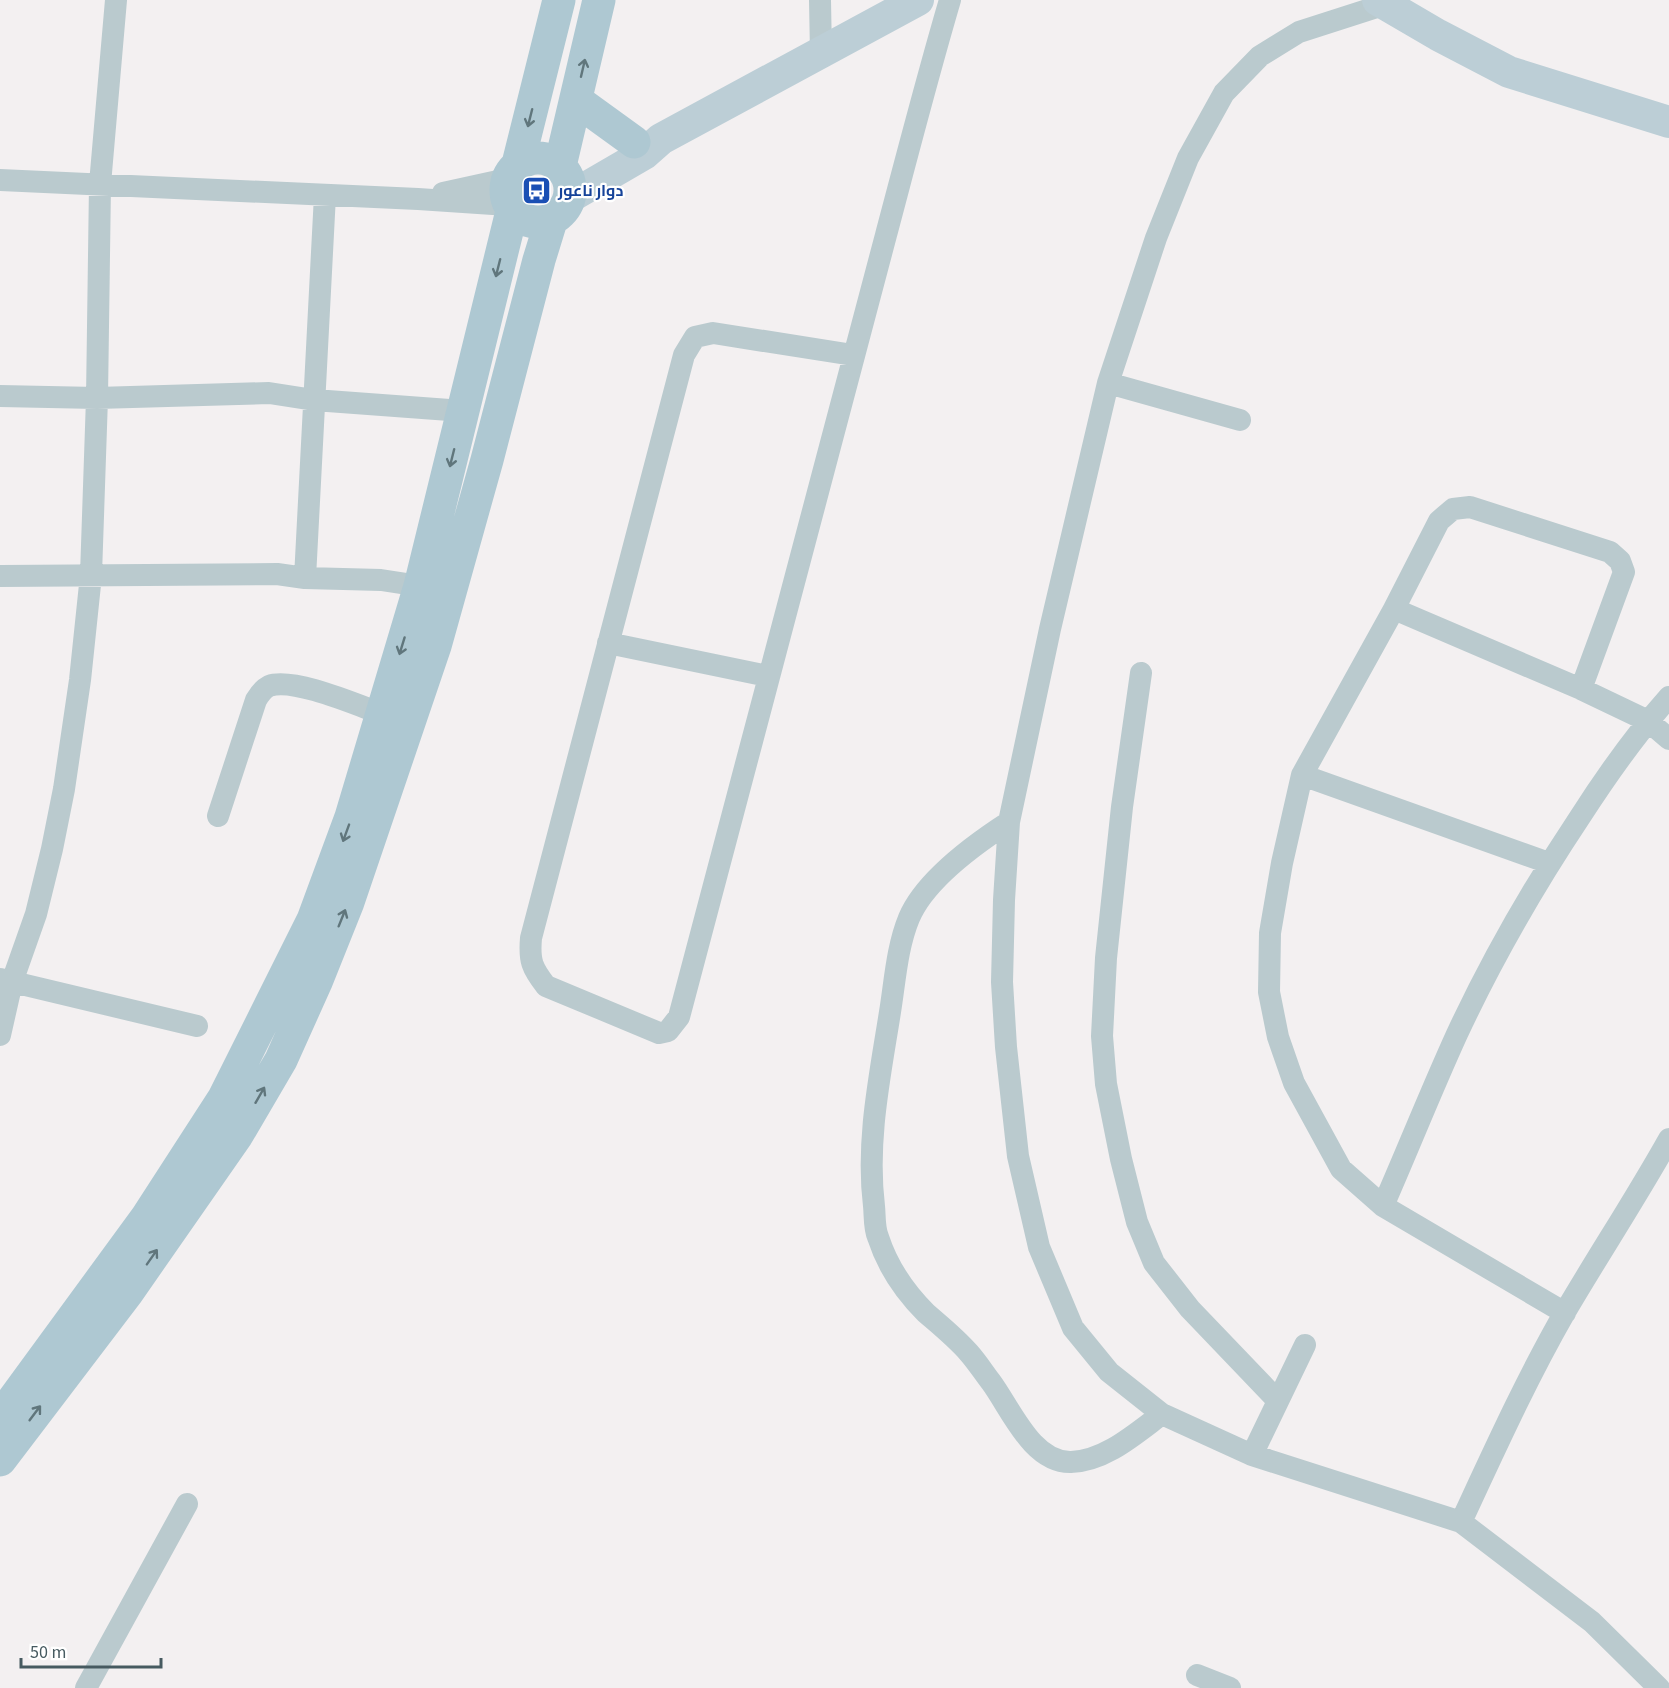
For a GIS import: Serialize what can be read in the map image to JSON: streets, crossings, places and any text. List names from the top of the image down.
{
  "places": {
    "bus stop": ["دوار ناعور"]
  },
  "scale_bar": "50 m"
}
